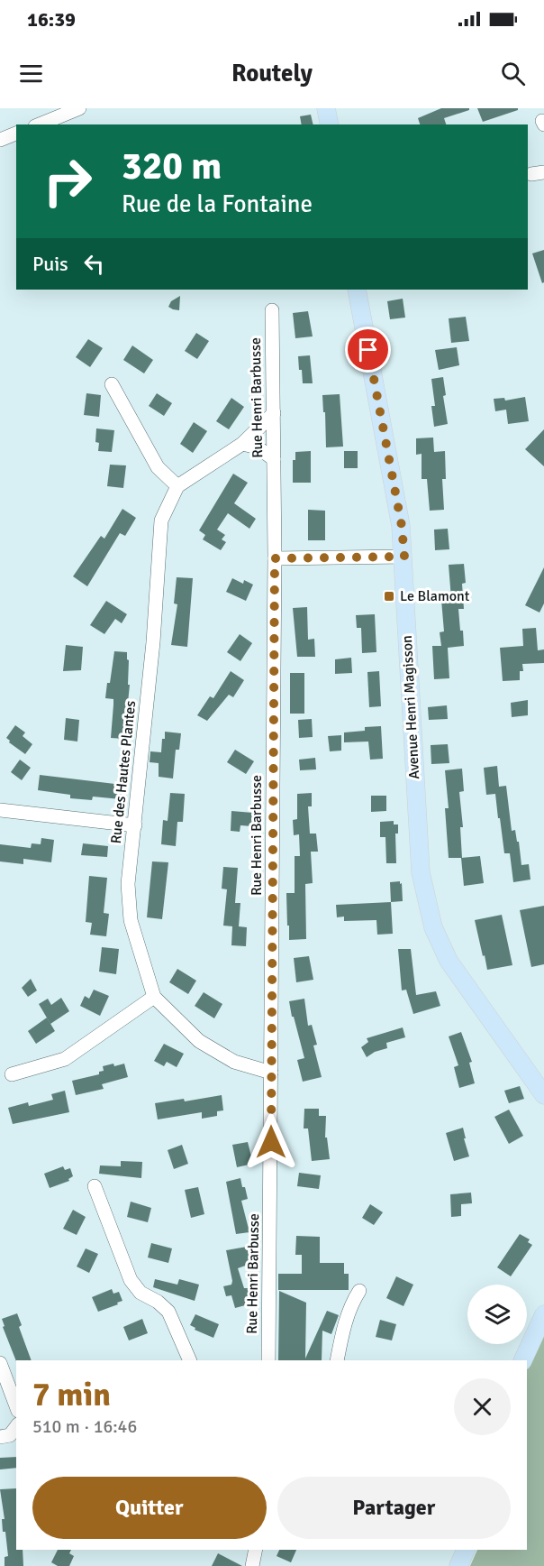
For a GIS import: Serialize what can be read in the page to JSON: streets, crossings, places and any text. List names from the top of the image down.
{
  "streets": {
    "main road": ["Avenue Henri Magisson"],
    "street": ["Rue Henri Barbusse", "Rue des Hautes Plantes"]
  },
  "crossings": [
    ["Rue Henri Barbusse", "Rue des Hautes Plantes"]
  ],
  "places": {
    "transit": ["Le Blamont"]
  },
  "page": {
    "status": "16:39",
    "header": "Routely",
    "turn": ["320 m", "Rue de la Fontaine"],
    "then": "Puis",
    "heading": ["7 min", "510 m · 16:46"],
    "buttons": ["Quitter", "Partager"]
  }
}
